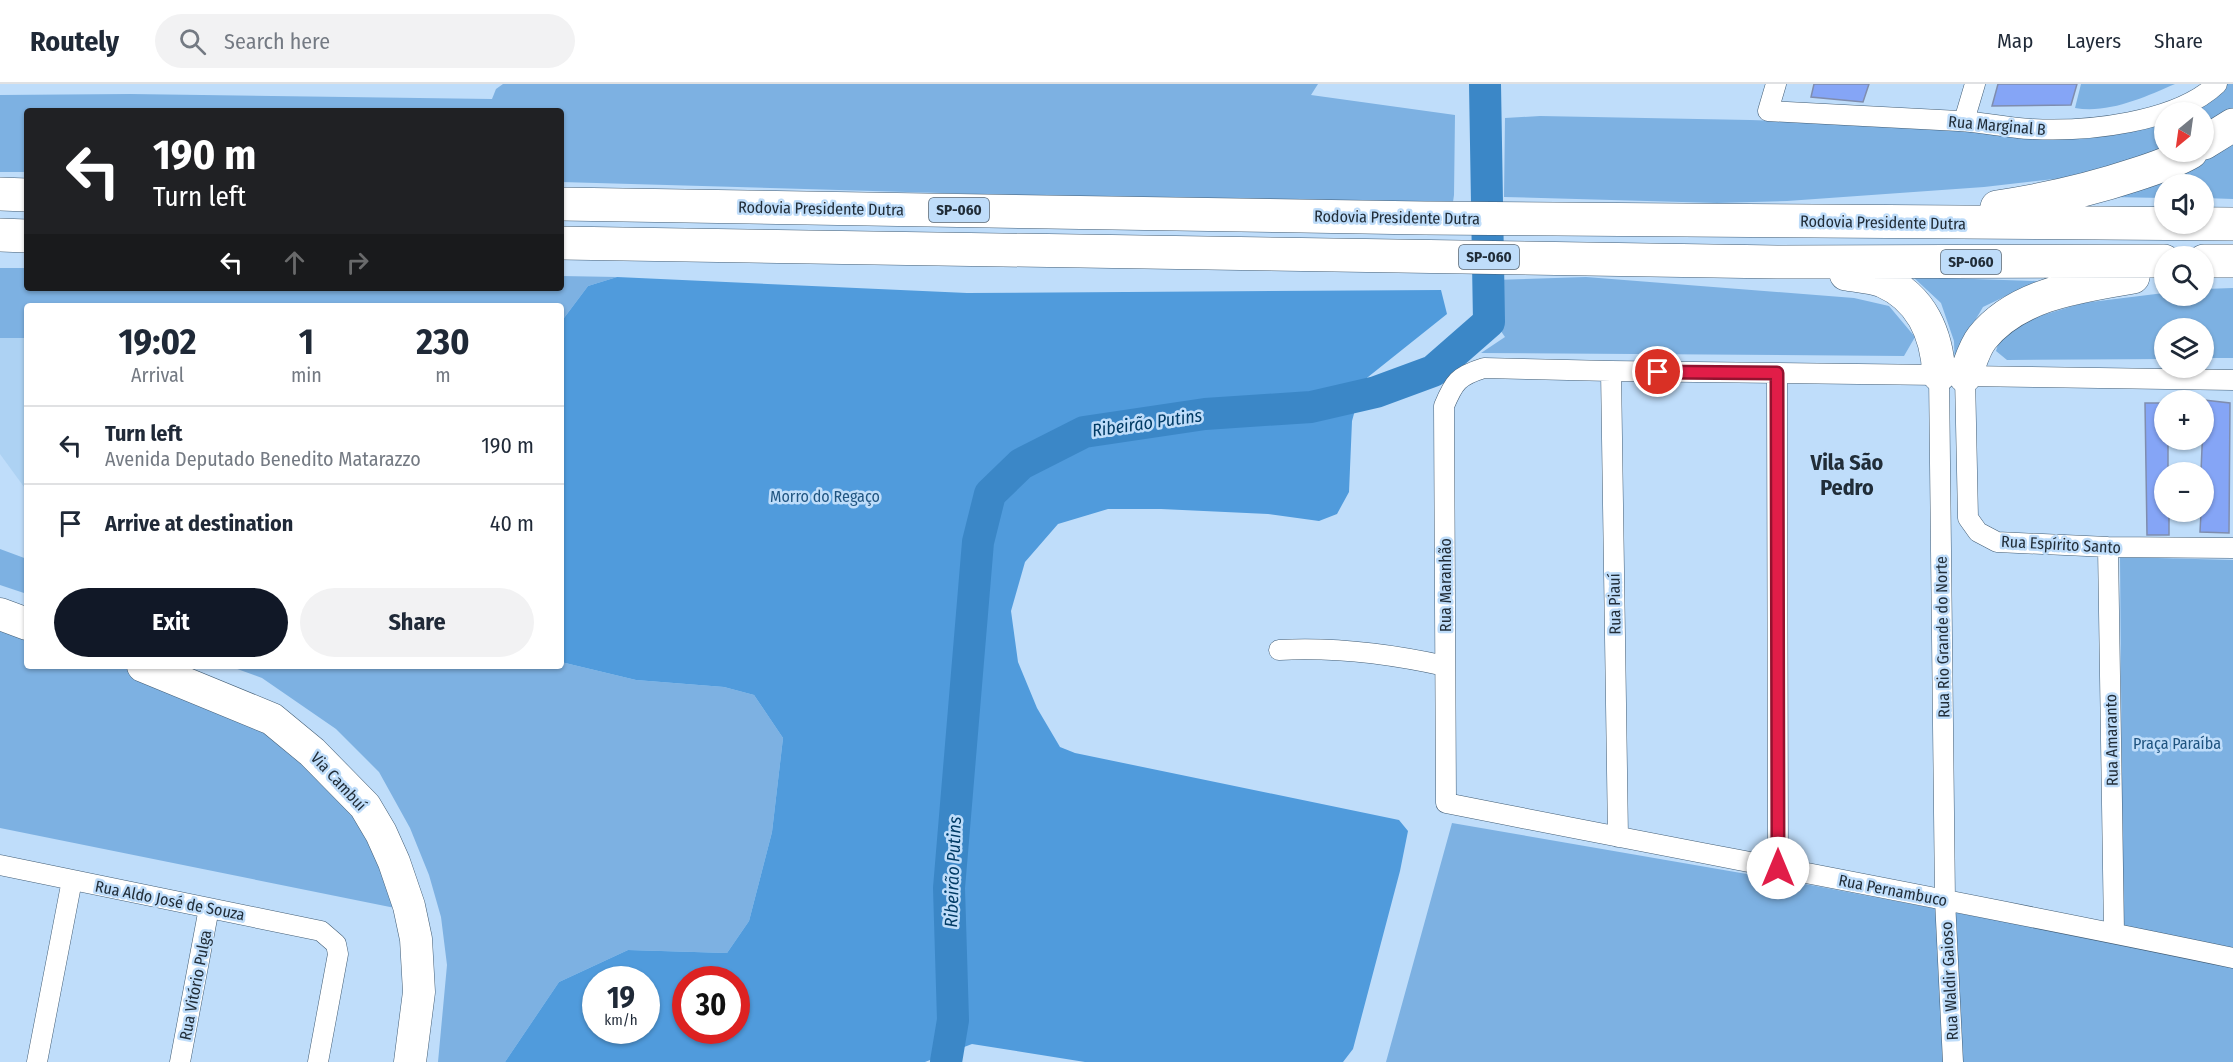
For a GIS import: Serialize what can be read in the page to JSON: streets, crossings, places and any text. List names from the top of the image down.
{
  "streets": {
    "highway": ["Rodovia Presidente Dutra", "SP-060"],
    "main road": ["Via Cambuí"],
    "street": [
      "Rua Marginal B",
      "Rua Espírito Santo",
      "Rua Maranhão",
      "Rua Piauí",
      "Rua Rio Grande do Norte",
      "Rua Amaranto",
      "Rua Pernambuco",
      "Rua Aldo José de Souza",
      "Rua Waldir Gaioso",
      "Rua Vitório Pulga"
    ]
  },
  "crossings": [
    ["Rua Espírito Santo", "Rua Rio Grande do Norte"],
    ["Rua Espírito Santo", "Rua Amaranto"],
    ["Rua Maranhão", "Rua Piauí"],
    ["Rua Maranhão", "Rua Pernambuco"],
    ["Rua Piauí", "Rua Pernambuco"],
    ["Rua Rio Grande do Norte", "Rua Pernambuco"],
    ["Rua Rio Grande do Norte", "Rua Waldir Gaioso"],
    ["Rua Amaranto", "Rua Pernambuco"],
    ["Rua Pernambuco", "Rua Waldir Gaioso"],
    ["Rua Aldo José de Souza", "Rua Vitório Pulga"]
  ],
  "districts": ["Vila São Pedro"],
  "water": ["Ribeirão Putins"],
  "parks": ["Morro do Regaço", "Praça Paraíba"],
  "north": "bottom left",
  "page": {
    "header": "Routely",
    "search": "Search here",
    "nav": ["Map", "Layers", "Share"],
    "map_buttons": ["+", "−"],
    "turn": ["190 m", "Turn left"],
    "eta": [
      "19:02",
      "Arrival",
      "1",
      "min",
      "230",
      "m"
    ],
    "list": [
      {
        "name": "Turn left",
        "note": "Avenida Deputado Benedito Matarazzo",
        "value": "190 m"
      },
      {
        "name": "Arrive at destination",
        "value": "40 m"
      }
    ],
    "buttons": ["Exit", "Share"],
    "speed": "19 km/h",
    "limit": "30"
  }
}
